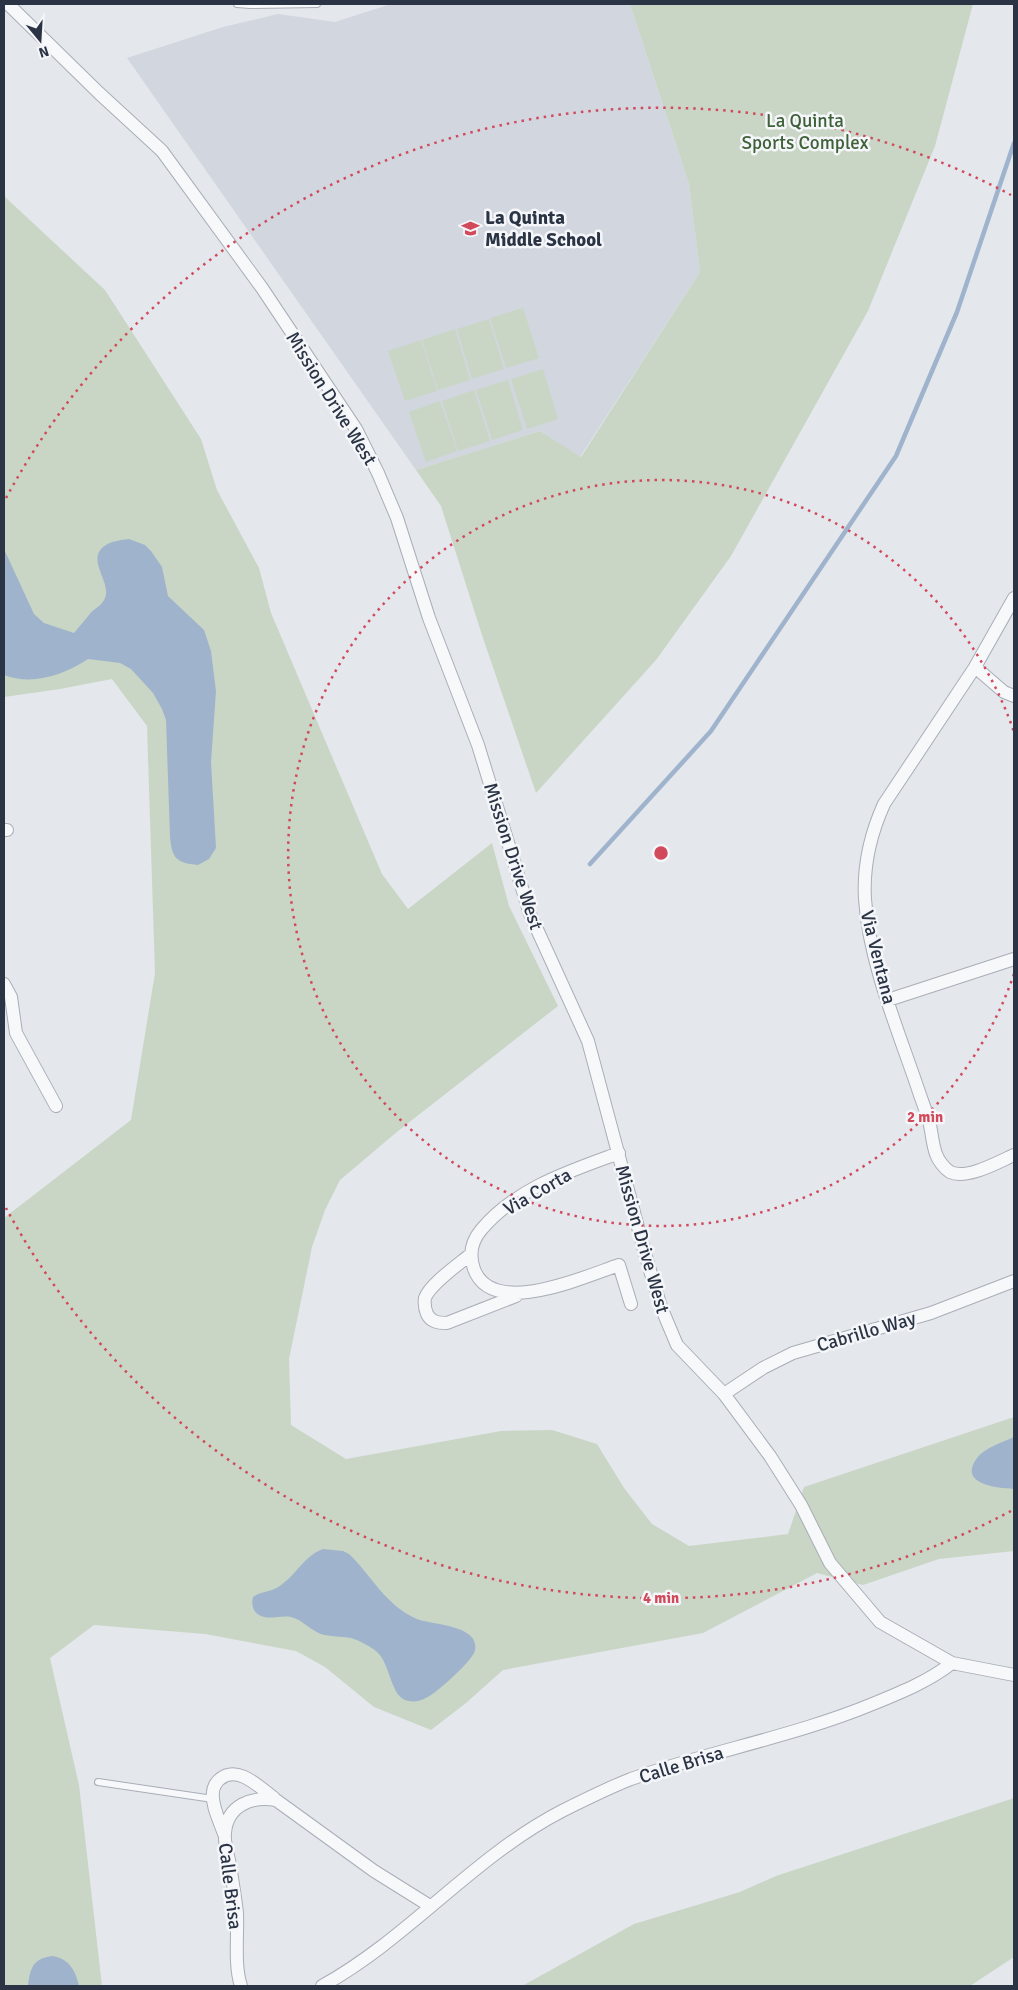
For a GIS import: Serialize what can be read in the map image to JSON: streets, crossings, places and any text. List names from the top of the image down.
{
  "streets": {
    "street": [
      "Mission Drive West",
      "Via Ventana",
      "Via Corta",
      "Cabrillo Way",
      "Calle Brisa"
    ]
  },
  "crossings": [
    ["Mission Drive West", "Via Corta"],
    ["Mission Drive West", "Cabrillo Way"],
    ["Mission Drive West", "Calle Brisa"]
  ],
  "parks": ["La Quinta Sports Complex"],
  "places": {
    "school or university": ["La Quinta Middle School"]
  },
  "north": "bottom",
  "rings": ["2 min", "4 min"]
}
